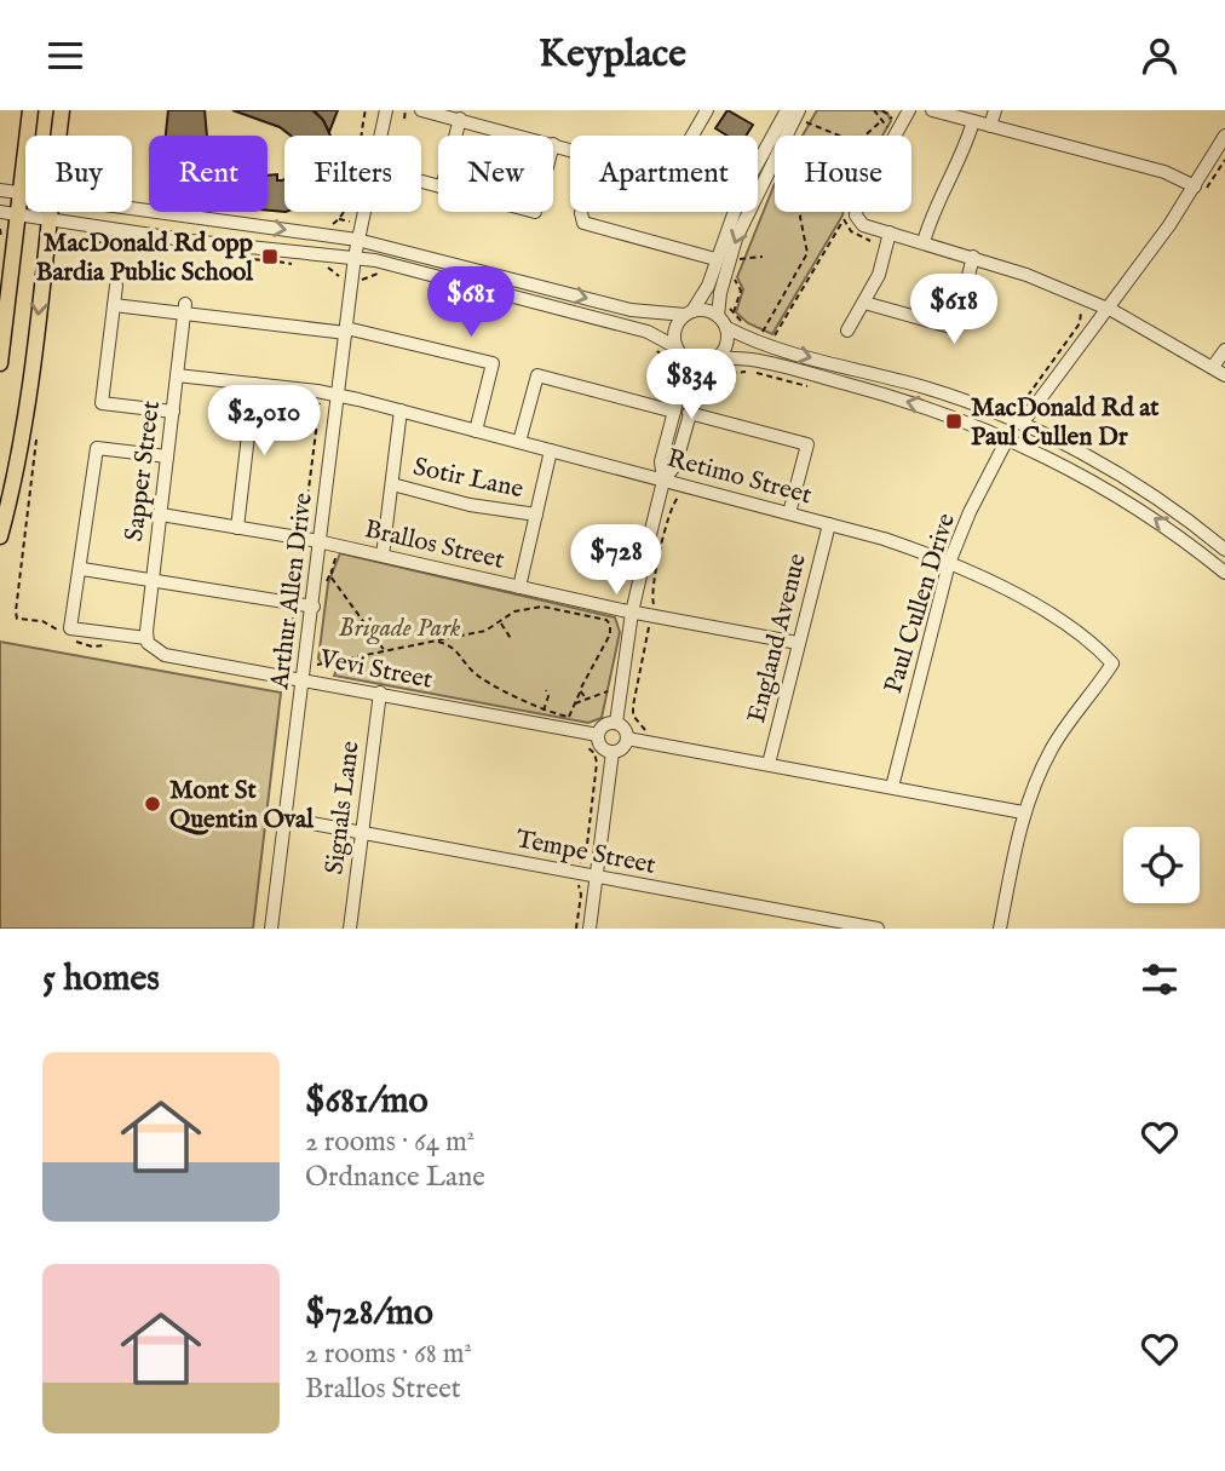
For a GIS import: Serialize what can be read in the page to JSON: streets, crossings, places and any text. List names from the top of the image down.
{
  "streets": {
    "street": [
      "Sapper Street",
      "Retimo Street",
      "Sotir Lane",
      "Brallos Street",
      "Arthur Allen Drive",
      "Paul Cullen Drive",
      "England Avenue",
      "Vevi Street",
      "Signals Lane",
      "Tempe Street"
    ]
  },
  "crossings": [
    ["Sapper Street", "Retimo Street"],
    ["Sapper Street", "Brallos Street"],
    ["Sapper Street", "Vevi Street"],
    ["Retimo Street", "Arthur Allen Drive"],
    ["Retimo Street", "Paul Cullen Drive"],
    ["Retimo Street", "England Avenue"],
    ["Brallos Street", "Arthur Allen Drive"],
    ["Brallos Street", "England Avenue"],
    ["Arthur Allen Drive", "Vevi Street"],
    ["Arthur Allen Drive", "Tempe Street"],
    ["Vevi Street", "Signals Lane"],
    ["Signals Lane", "Tempe Street"]
  ],
  "parks": ["Brigade Park"],
  "places": {
    "transit": ["MacDonald Rd opp Bardia Public School", "MacDonald Rd at Paul Cullen Dr"],
    "other": ["Mont St Quentin Oval"]
  },
  "page": {
    "header": "Keyplace",
    "chip": [
      "Buy",
      "Rent",
      "Filters",
      "New",
      "Apartment",
      "House"
    ],
    "price": [
      "$681",
      "$618",
      "$834",
      "$2,010",
      "$728"
    ],
    "heading": "5 homes",
    "list": [
      {
        "name": "$681/mo",
        "note": "2 rooms · 64 m² · Ordnance Lane"
      },
      {
        "name": "$728/mo",
        "note": "2 rooms · 68 m² · Brallos Street"
      }
    ]
  }
}
